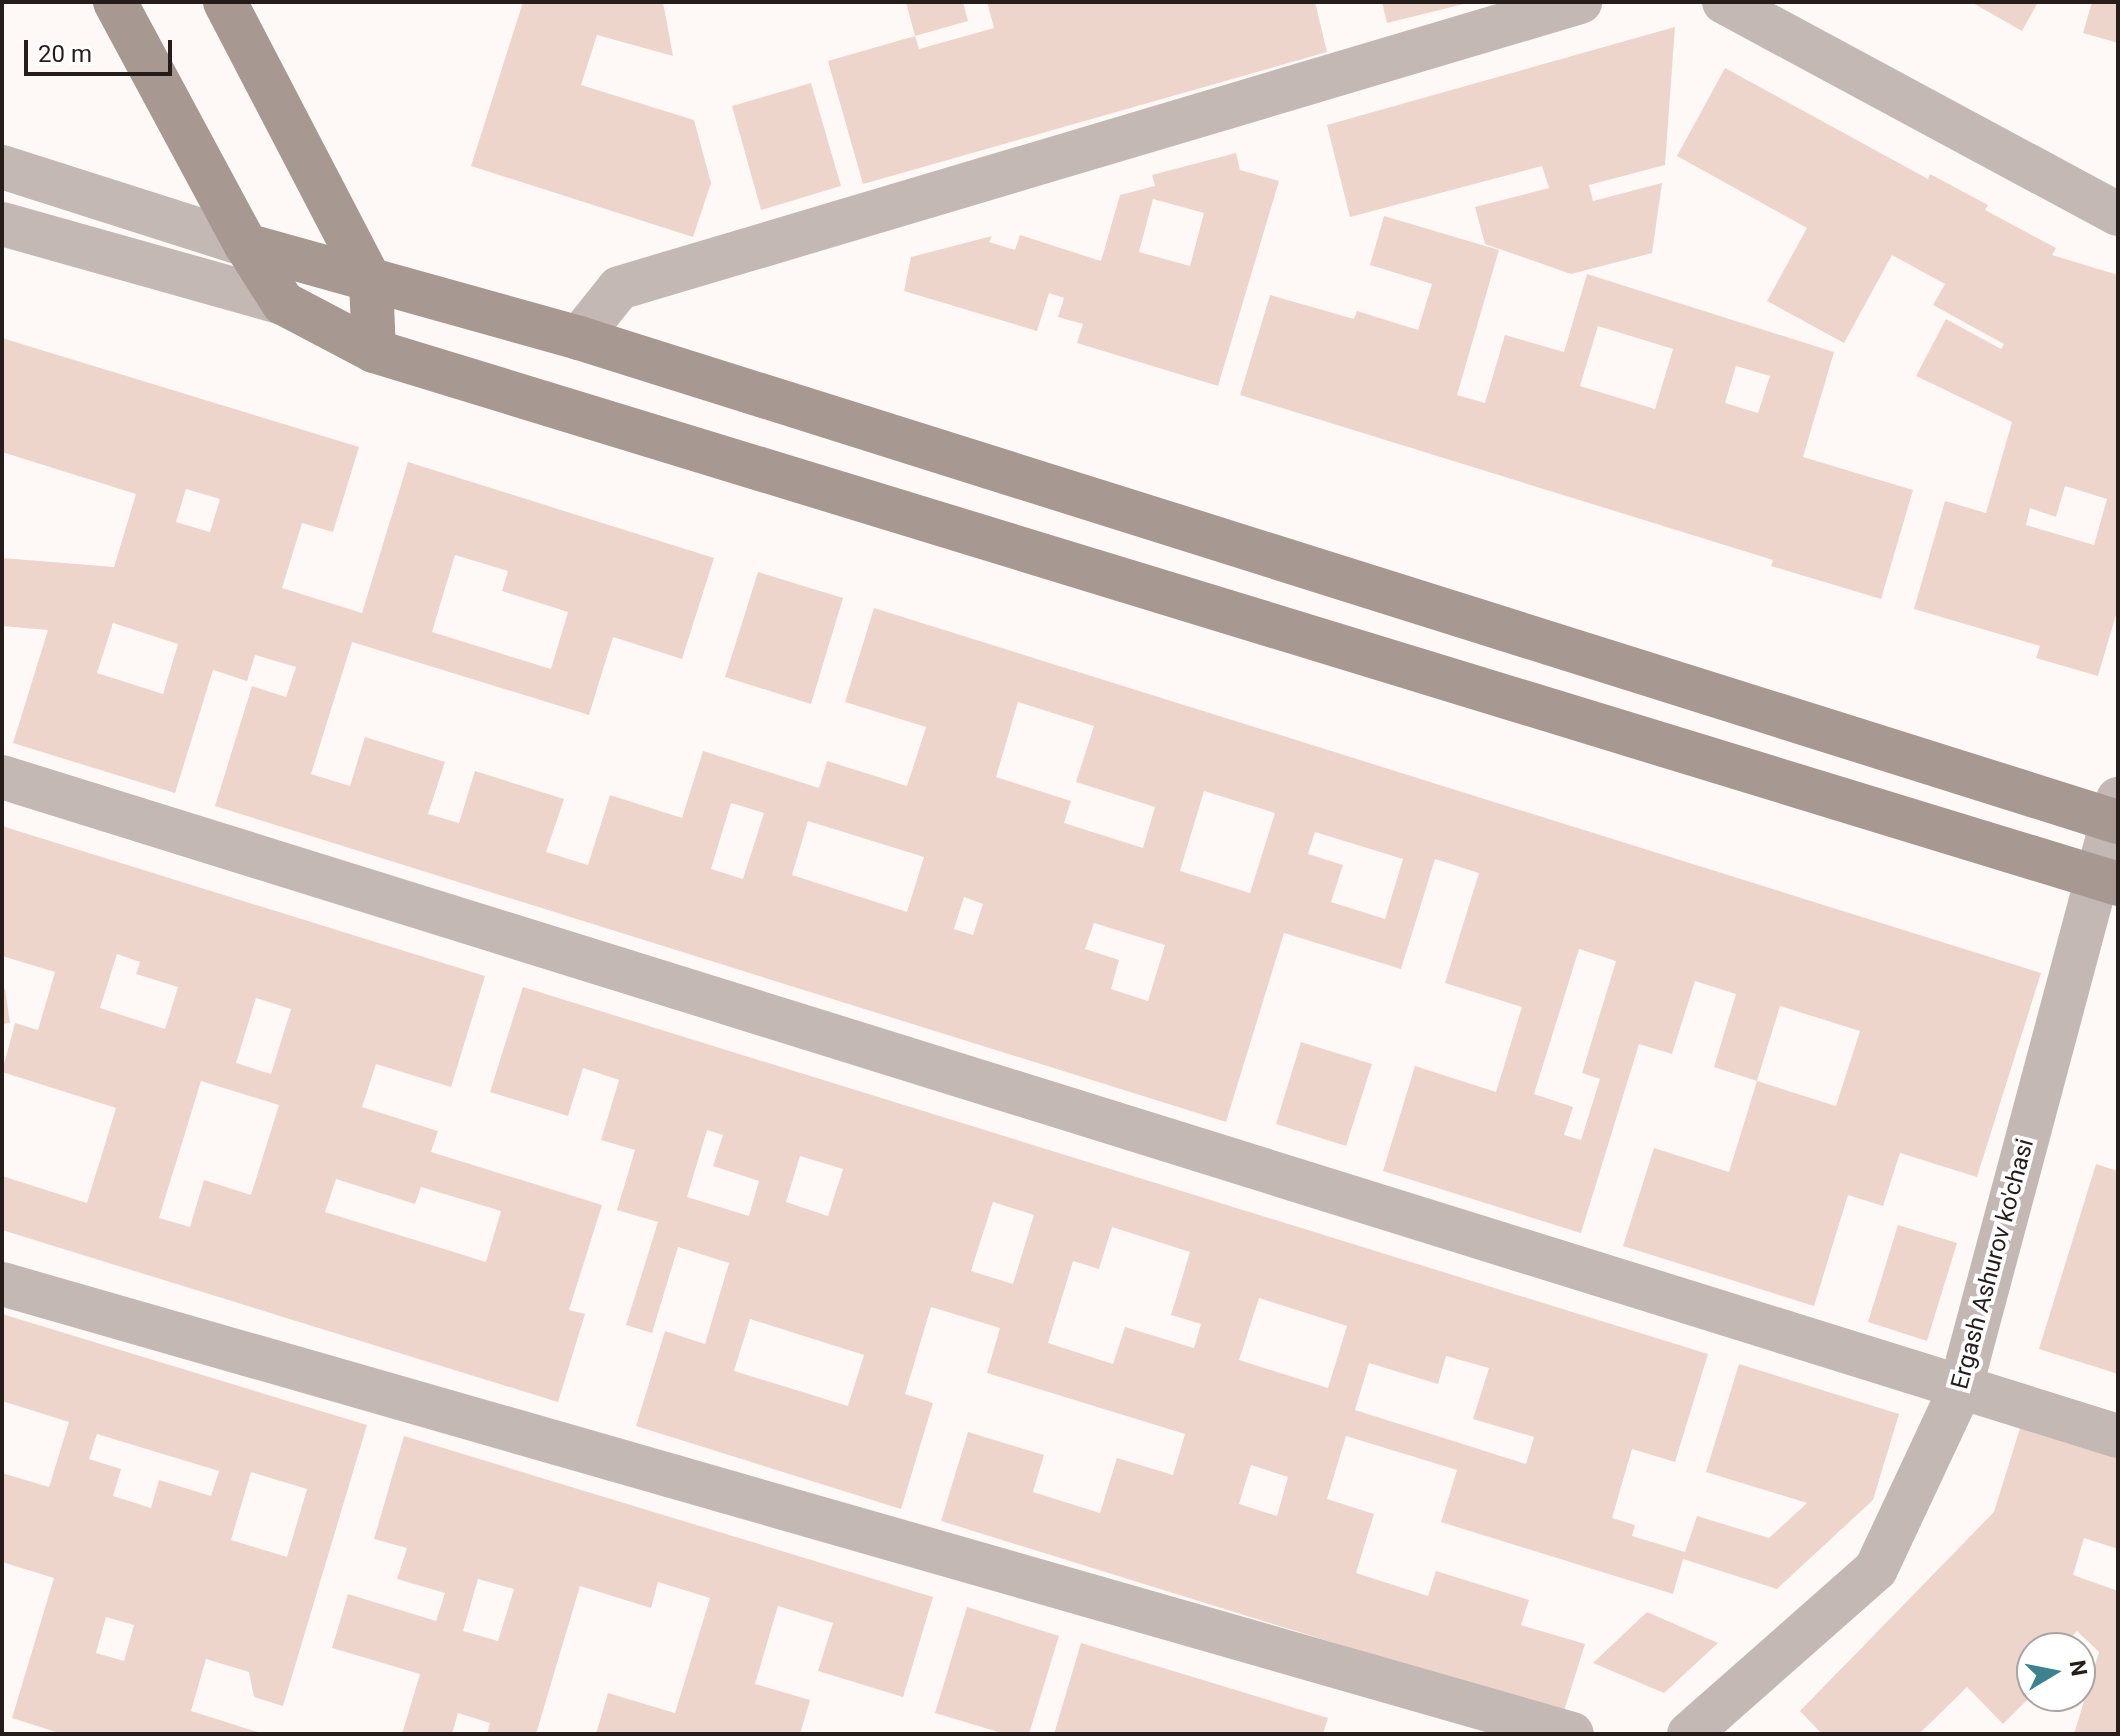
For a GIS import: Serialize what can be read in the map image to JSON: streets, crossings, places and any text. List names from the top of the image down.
{
  "streets": {
    "street": ["Ergash Ashurov ko'chasi"]
  },
  "scale_bar": "20 m",
  "north": "right"
}
